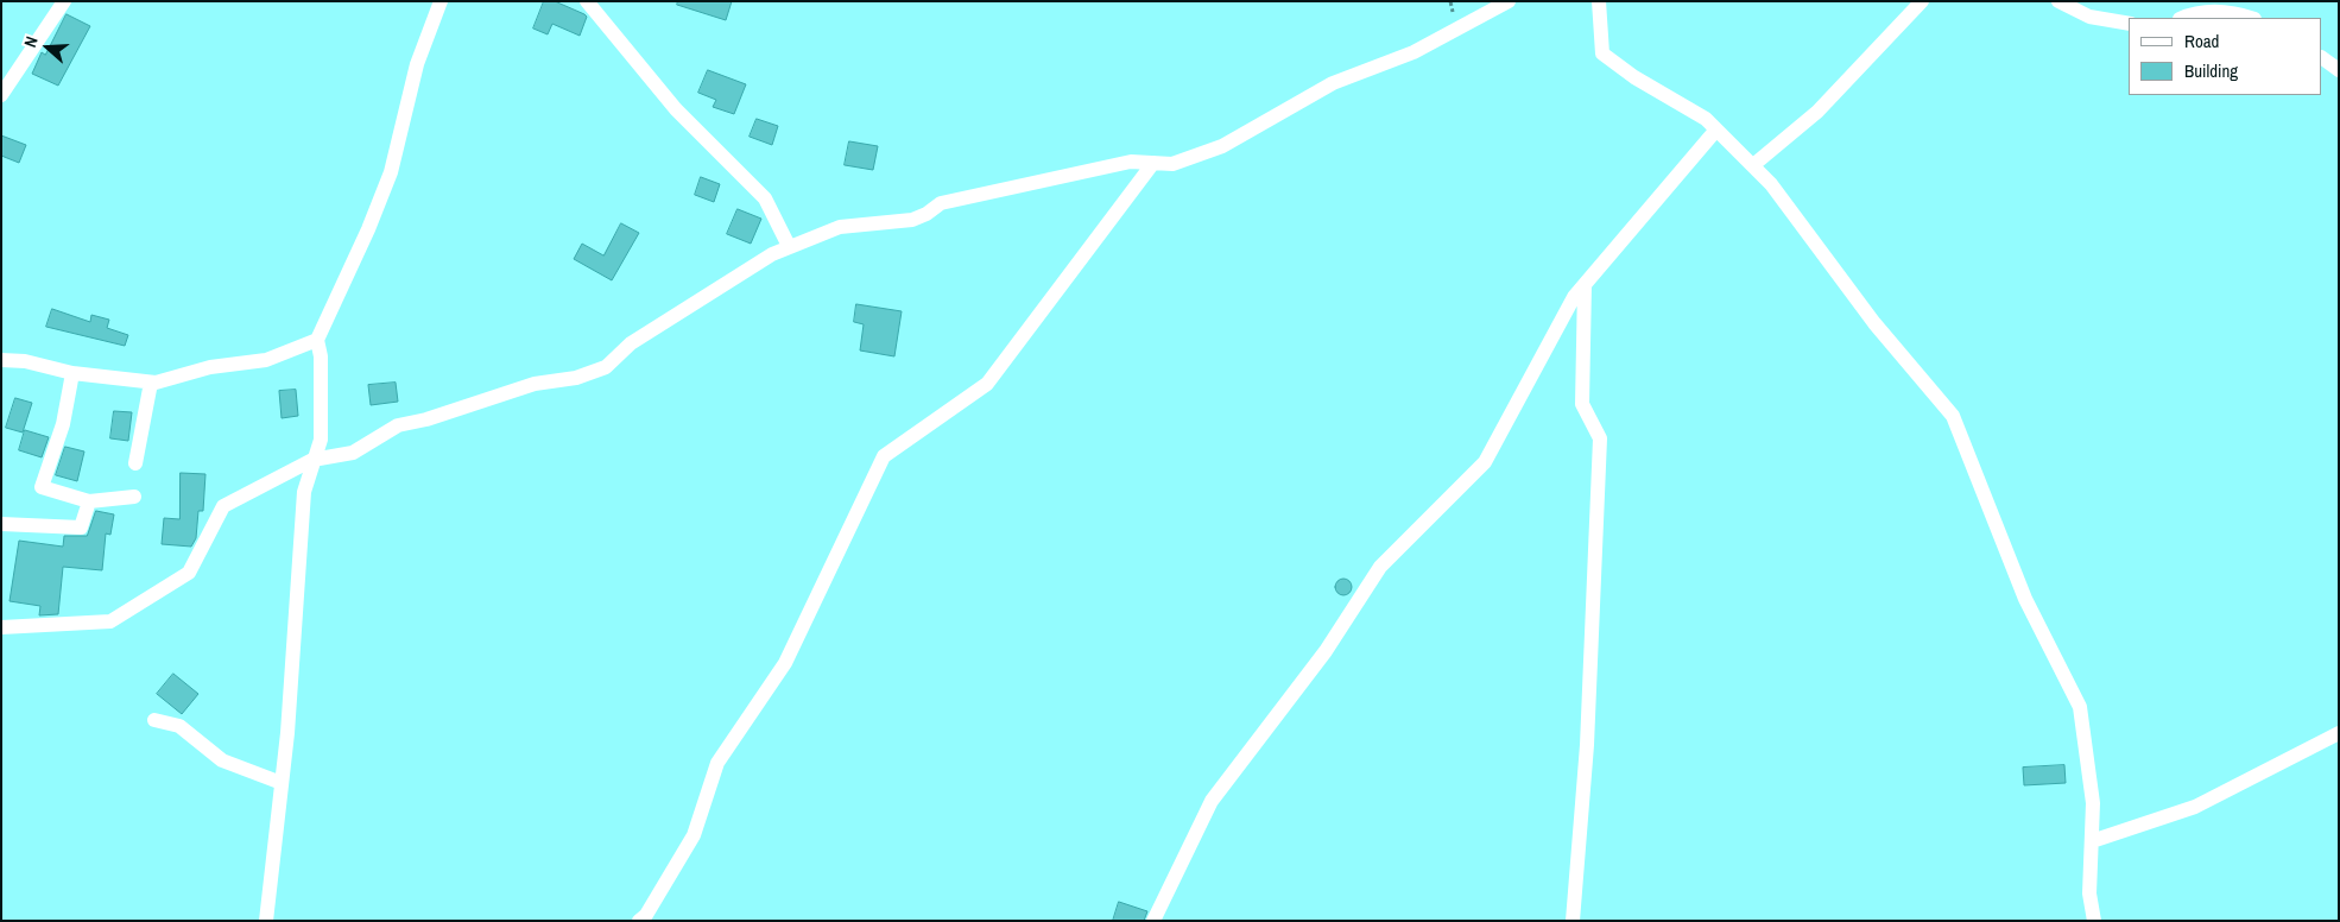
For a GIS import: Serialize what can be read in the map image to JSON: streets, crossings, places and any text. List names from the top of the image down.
{
  "legend": ["Road", "Building"],
  "north": "left"
}
